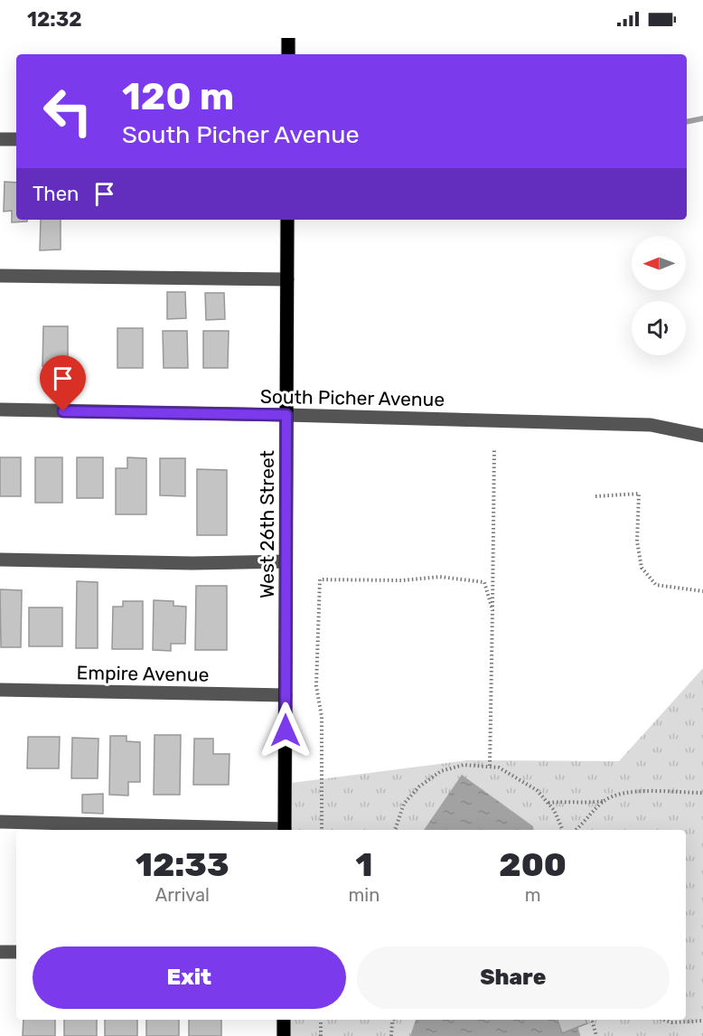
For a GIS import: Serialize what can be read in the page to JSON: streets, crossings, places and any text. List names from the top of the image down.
{
  "streets": {
    "main road": ["West 26th Street"],
    "street": ["South Picher Avenue", "Empire Avenue"]
  },
  "crossings": [
    ["South Picher Avenue", "West 26th Street"],
    ["West 26th Street", "Empire Avenue"]
  ],
  "north": "left",
  "page": {
    "status": "12:32",
    "turn": ["120 m", "South Picher Avenue"],
    "then": "Then",
    "eta": [
      "12:33",
      "Arrival",
      "1",
      "min",
      "200",
      "m"
    ],
    "buttons": ["Exit", "Share"]
  }
}
